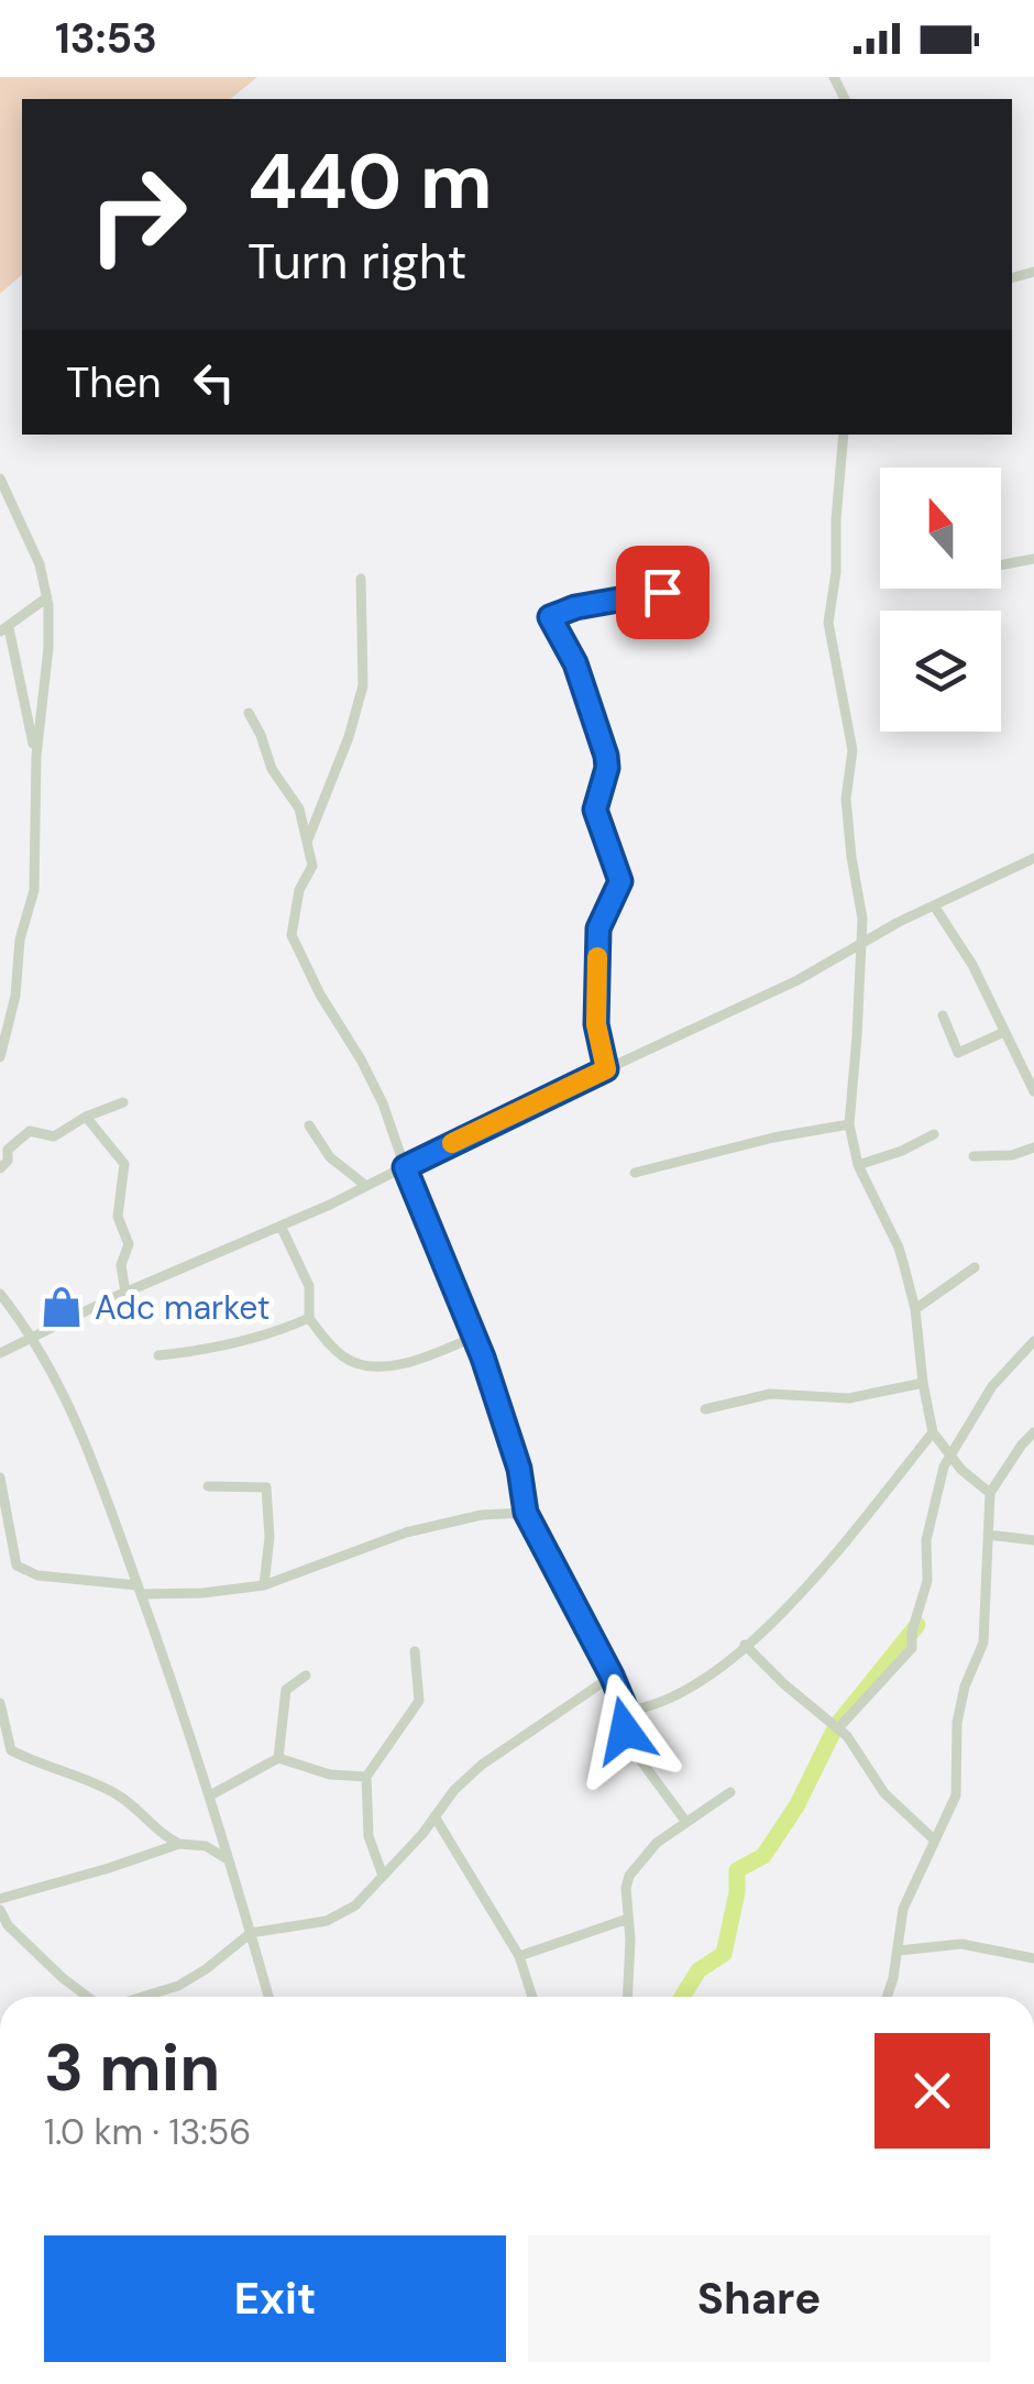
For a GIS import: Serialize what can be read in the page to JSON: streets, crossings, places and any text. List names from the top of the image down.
{
  "places": {
    "shop": ["Adc market"]
  },
  "north": "top",
  "page": {
    "status": "13:53",
    "turn": ["440 m", "Turn right"],
    "then": "Then",
    "heading": ["3 min", "1.0 km · 13:56"],
    "buttons": ["Exit", "Share"]
  }
}
